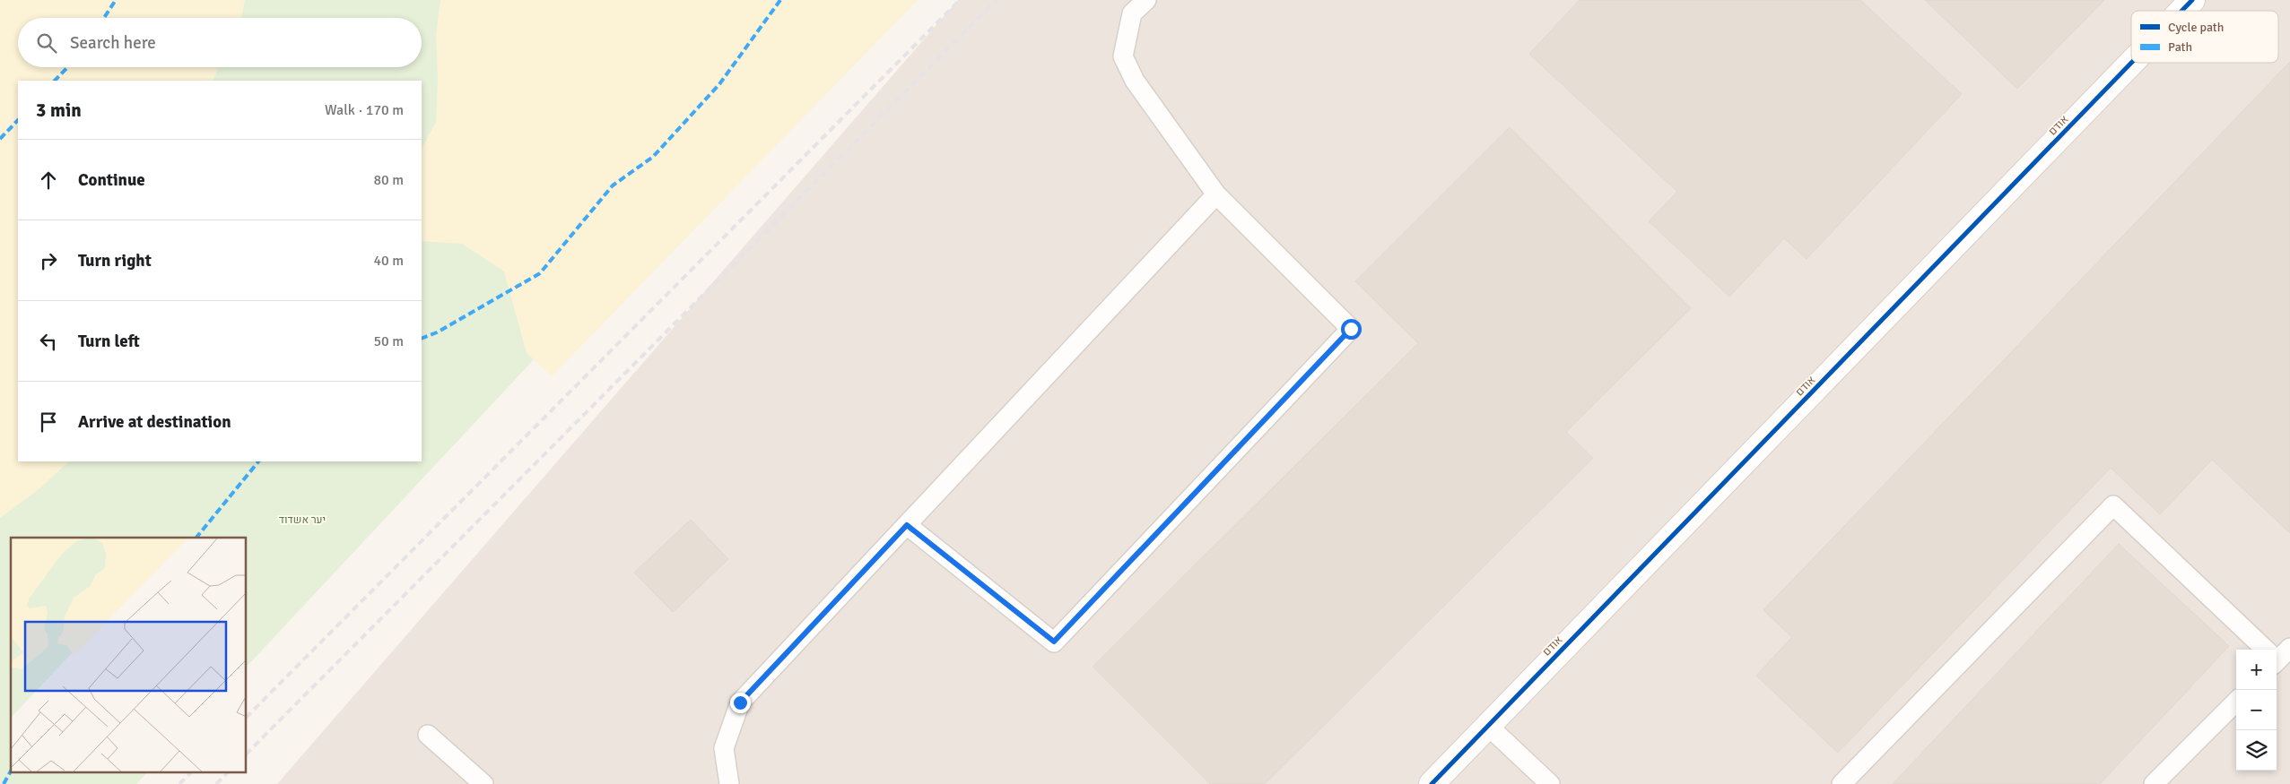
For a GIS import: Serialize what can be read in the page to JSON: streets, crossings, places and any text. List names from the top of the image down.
{
  "streets": {
    "street": ["אודם"]
  },
  "parks": ["יער אשדוד"],
  "legend": ["Cycle path", "Path"],
  "page": {
    "search": "Search here",
    "heading": ["3 min", "Walk · 170 m"],
    "list": [
      ["Continue", "80 m"],
      ["Turn right", "40 m"],
      ["Turn left", "50 m"],
      "Arrive at destination"
    ],
    "map_buttons": ["+", "−"]
  }
}
